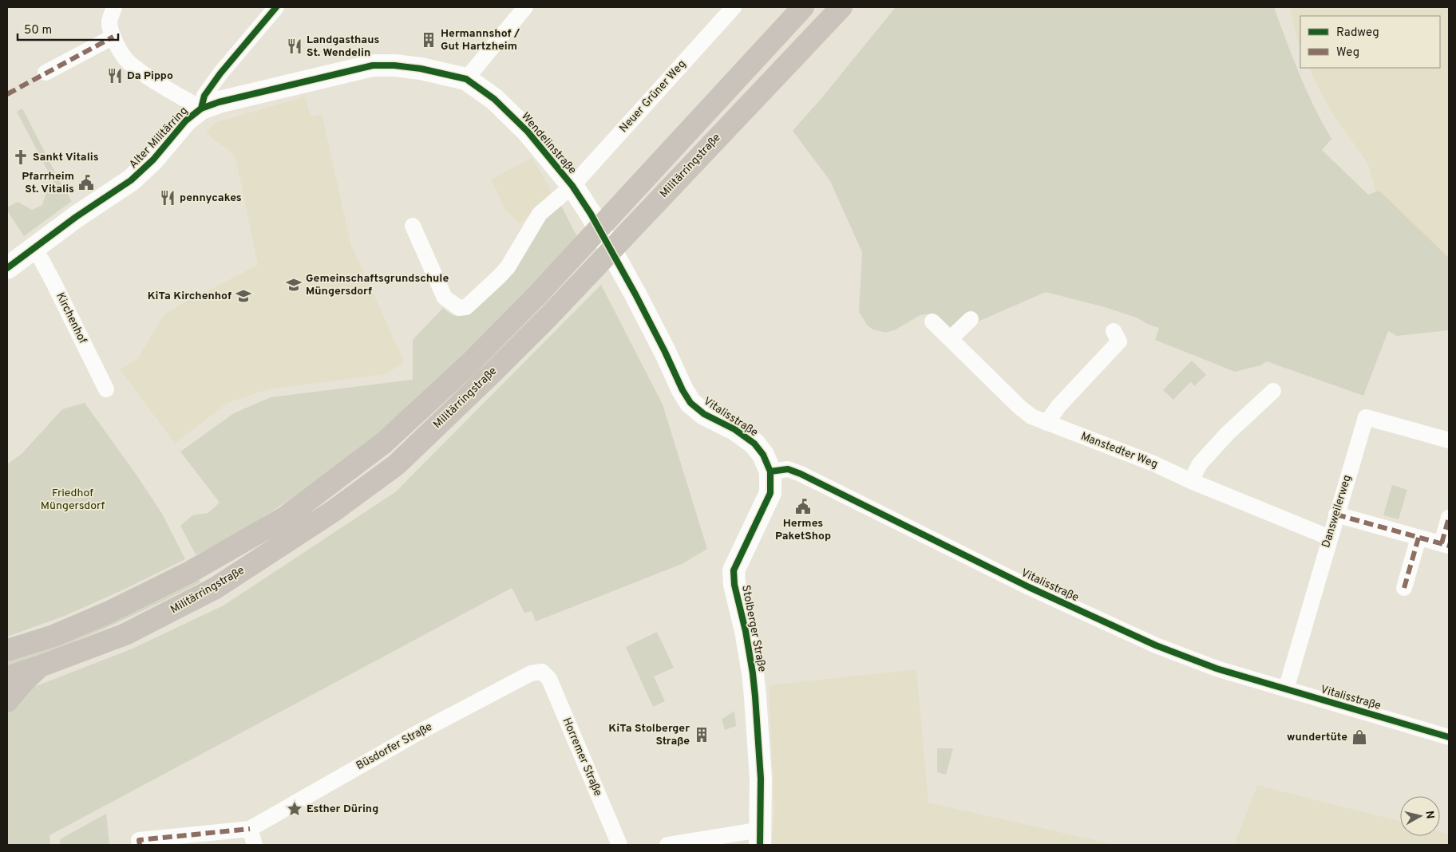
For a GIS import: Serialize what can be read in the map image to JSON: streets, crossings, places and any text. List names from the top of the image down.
{
  "streets": {
    "highway": ["Militärringstraße"],
    "street": [
      "Neuer Grüner Weg",
      "Alter Militärring",
      "Wendelinstraße",
      "Kirchenhof",
      "Vitalisstraße",
      "Manstedter Weg",
      "Dansweilerweg",
      "Stolberger Straße",
      "Büsdorfer Straße",
      "Horremer Straße"
    ]
  },
  "crossings": [
    ["Neuer Grüner Weg", "Wendelinstraße"],
    ["Alter Militärring", "Wendelinstraße"],
    ["Alter Militärring", "Kirchenhof"],
    ["Wendelinstraße", "Vitalisstraße"],
    ["Vitalisstraße", "Dansweilerweg"],
    ["Vitalisstraße", "Stolberger Straße"],
    ["Manstedter Weg", "Dansweilerweg"],
    ["Büsdorfer Straße", "Horremer Straße"]
  ],
  "parks": ["Friedhof Müngersdorf"],
  "places": {
    "building": ["Hermannshof / Gut Hartzheim", "KiTa Stolberger Straße"],
    "restaurant": ["Landgasthaus St. Wendelin", "Da Pippo", "pennycakes"],
    "church": ["Sankt Vitalis"],
    "public building": ["Pfarrheim St. Vitalis", "Hermes PaketShop"],
    "school or university": ["Gemeinschaftsgrundschule Müngersdorf", "KiTa Kirchenhof"],
    "shop": ["wundertüte"],
    "place": ["Esther Düring"]
  },
  "legend": ["Radweg", "Weg"],
  "scale_bar": "50 m",
  "north": "right"
}
